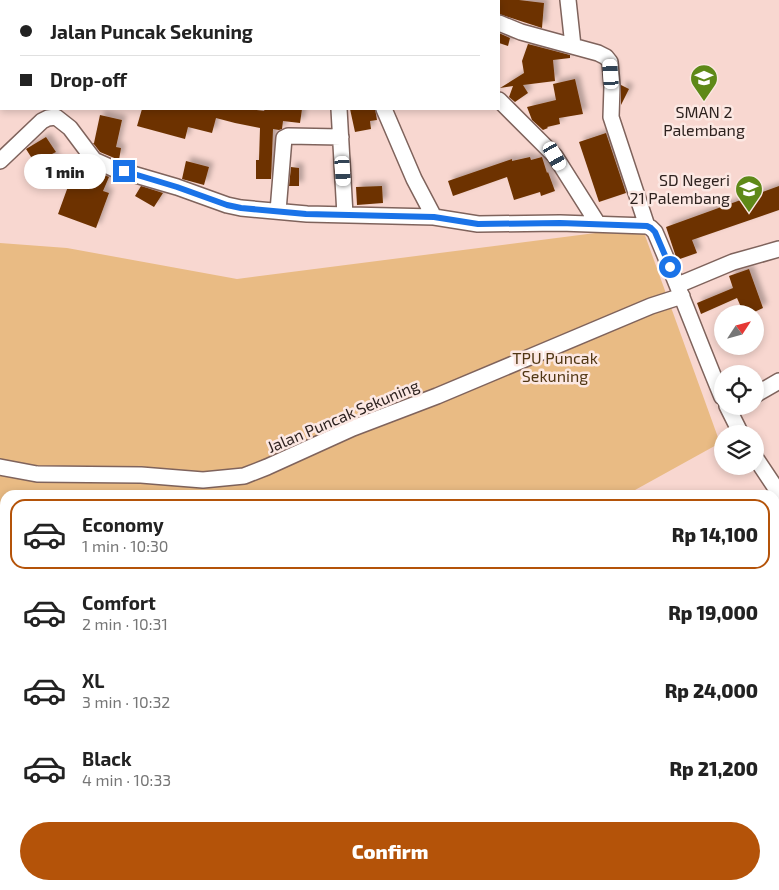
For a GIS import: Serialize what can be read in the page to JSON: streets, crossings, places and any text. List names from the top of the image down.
{
  "streets": {
    "street": ["Jalan Puncak Sekuning"]
  },
  "parks": ["TPU Puncak Sekuning"],
  "places": {
    "school or university": ["SMAN 2 Palembang", "SD Negeri 21 Palembang"]
  },
  "north": "top right",
  "page": {
    "banner": ["Jalan Puncak Sekuning", "Drop-off"],
    "bubble": "1 min",
    "list": [
      {
        "name": "Economy",
        "note": "1 min · 10:30",
        "value": "Rp 14,100"
      },
      {
        "name": "Comfort",
        "note": "2 min · 10:31",
        "value": "Rp 19,000"
      },
      {
        "name": "XL",
        "note": "3 min · 10:32",
        "value": "Rp 24,000"
      },
      {
        "name": "Black",
        "note": "4 min · 10:33",
        "value": "Rp 21,200"
      }
    ],
    "buttons": "Confirm"
  }
}
